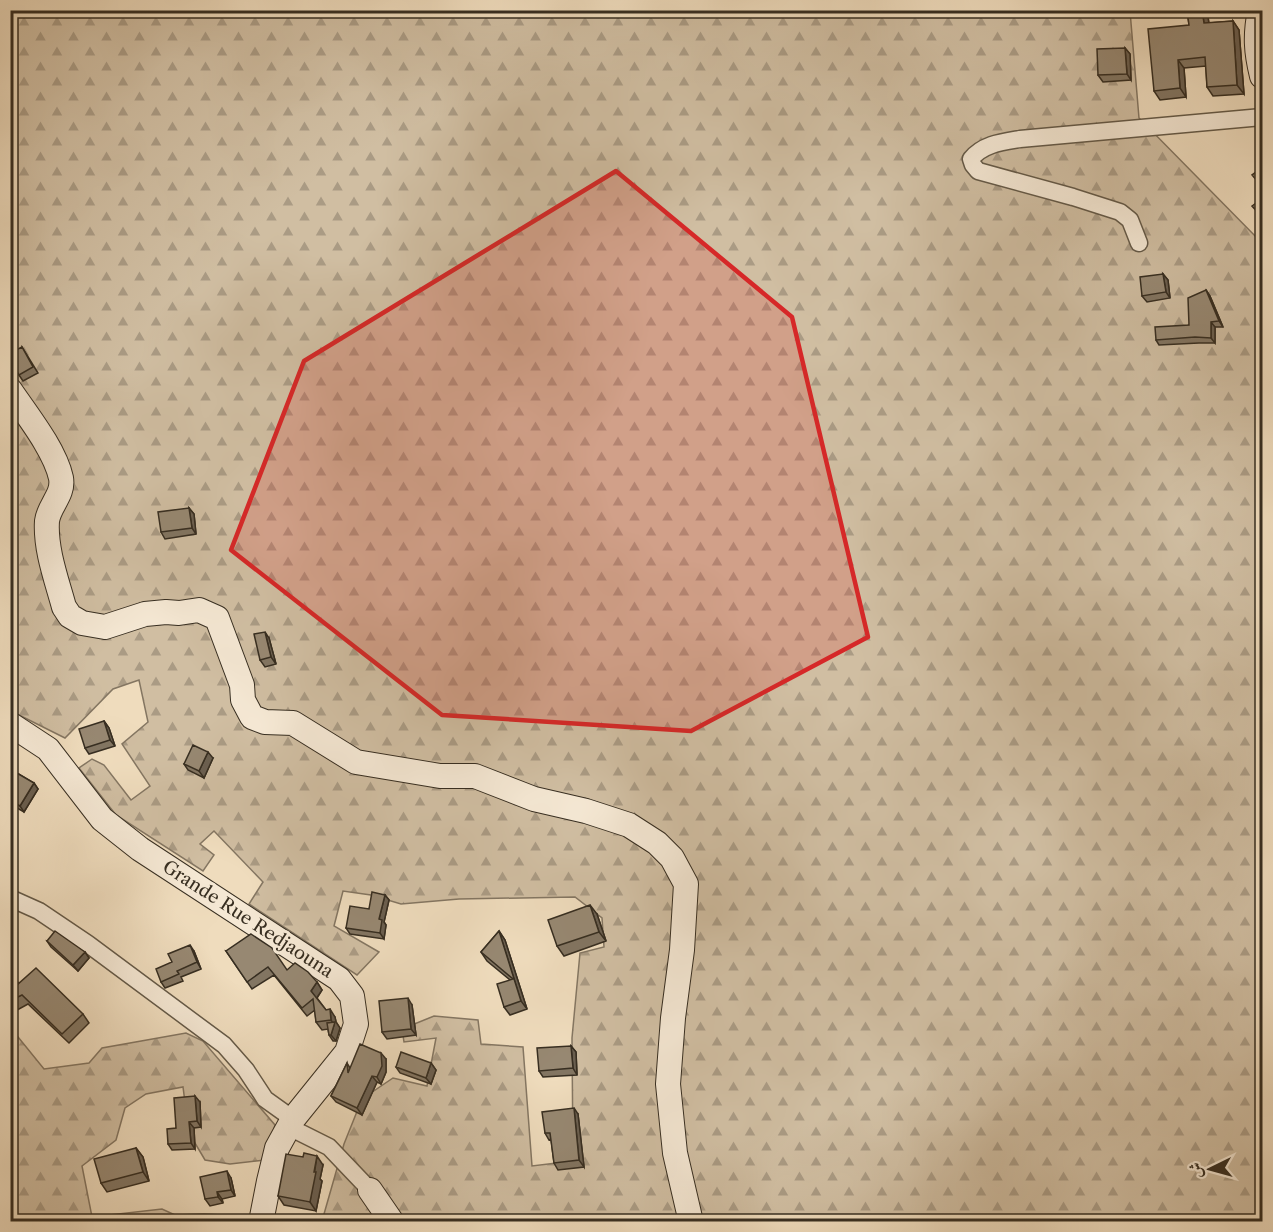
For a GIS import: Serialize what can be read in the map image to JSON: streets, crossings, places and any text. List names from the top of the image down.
{
  "streets": {
    "street": ["Grande Rue Redjaouna"]
  },
  "north": "left"
}
